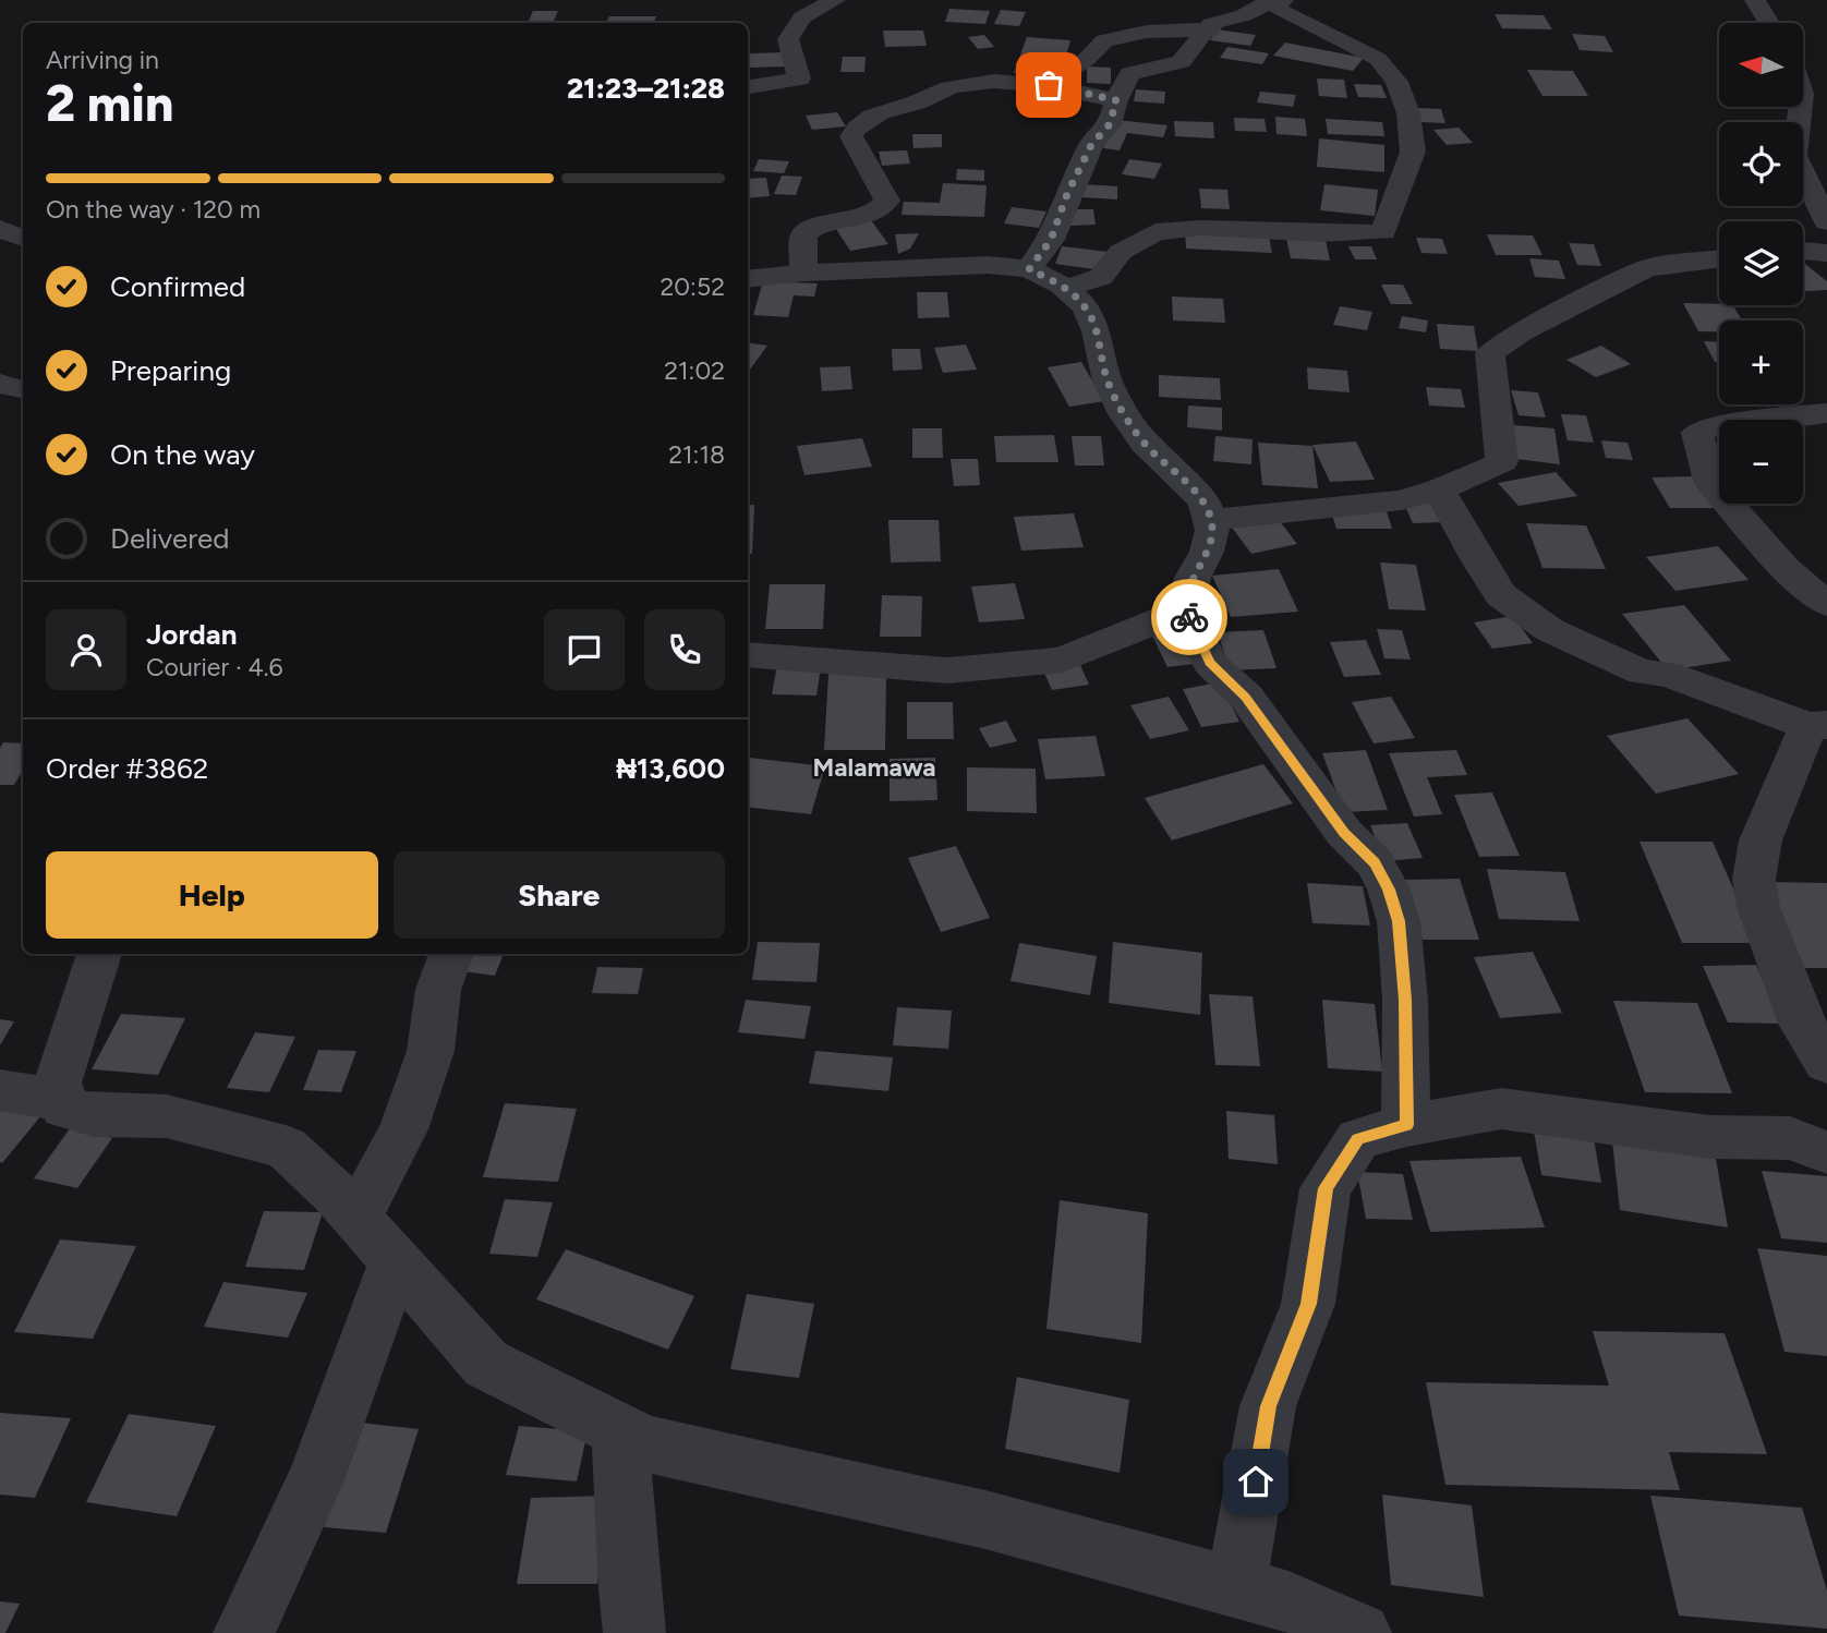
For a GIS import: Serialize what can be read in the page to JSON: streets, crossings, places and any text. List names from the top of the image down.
{
  "districts": ["Malamawa"],
  "north": "left",
  "page": {
    "map_buttons": ["+", "−"],
    "heading": ["2 min", "Arriving in", "21:23–21:28"],
    "panel": [
      "Jordan",
      "Courier · 4.6",
      "Order #3862",
      "₦13,600"
    ],
    "bar": "On the way · 120 m",
    "list": [
      ["Confirmed", "20:52"],
      ["Preparing", "21:02"],
      ["On the way", "21:18"],
      "Delivered"
    ],
    "buttons": ["Help", "Share"]
  }
}
